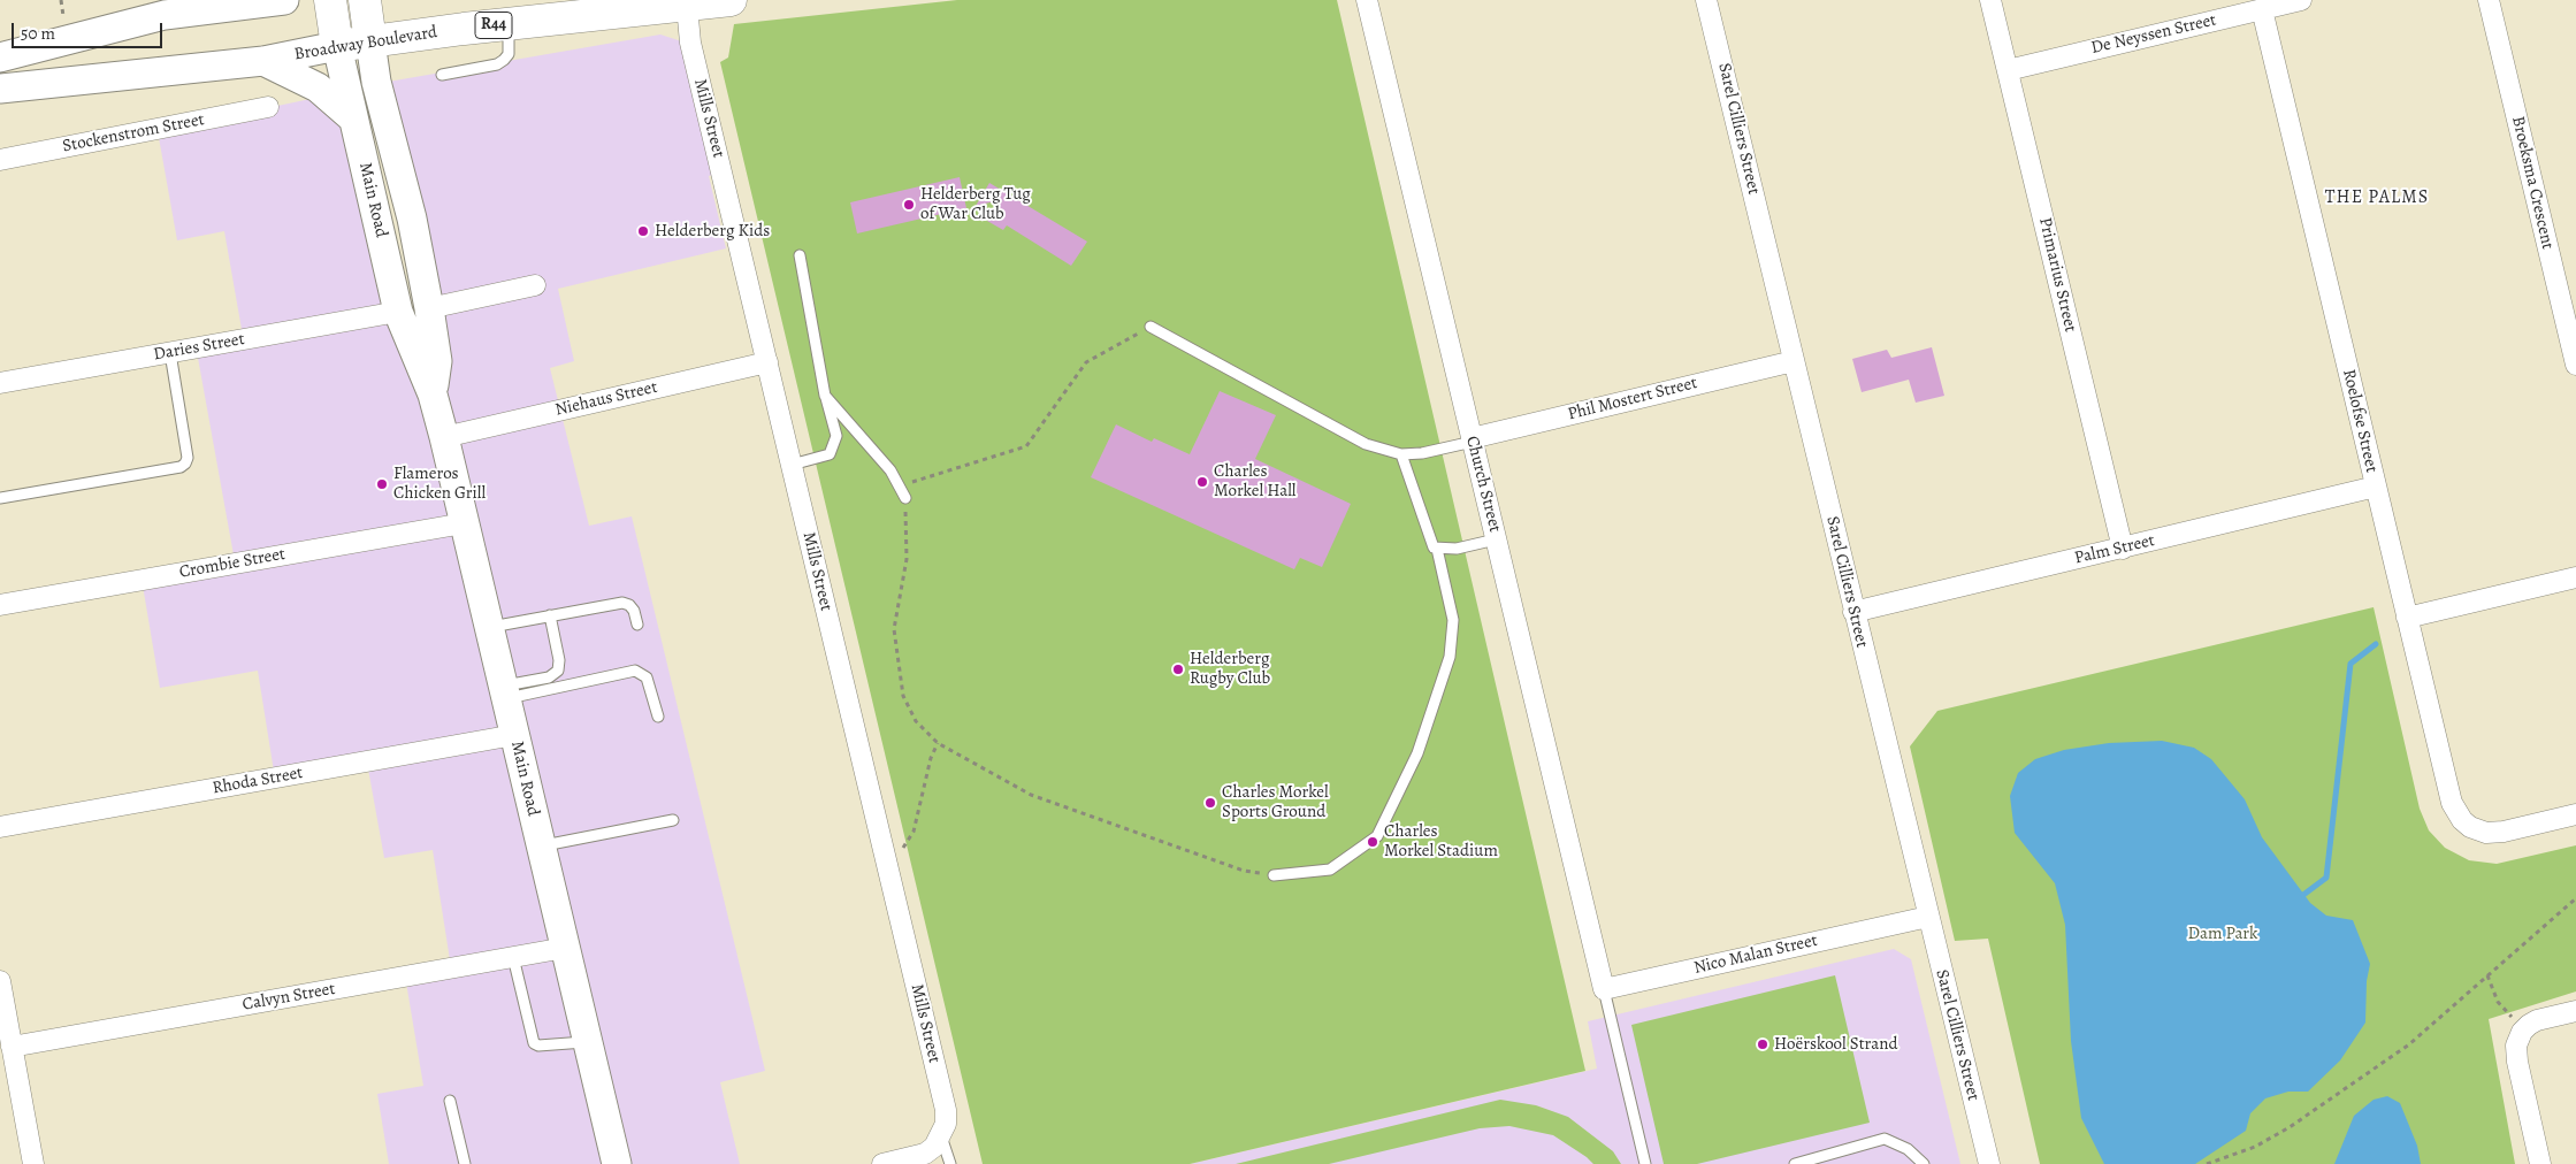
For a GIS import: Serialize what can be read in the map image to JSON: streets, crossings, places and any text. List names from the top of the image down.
{
  "streets": {
    "main road": ["R44", "Broadway Boulevard", "Main Road"],
    "street": [
      "De Neyssen Street",
      "Mills Street",
      "Sarel Cilliers Street",
      "Stockenstrom Street",
      "Broeksma Crescent",
      "Primarius Street",
      "Daries Street",
      "Niehaus Street",
      "Phil Mostert Street",
      "Roelofse Street",
      "Church Street",
      "Palm Street",
      "Crombie Street",
      "Rhoda Street",
      "Nico Malan Street",
      "Calvyn Street"
    ]
  },
  "crossings": [
    ["De Neyssen Street", "Primarius Street"],
    ["De Neyssen Street", "Roelofse Street"],
    ["Broadway Boulevard", "Mills Street"],
    ["Broadway Boulevard", "Main Road"],
    ["Mills Street", "Niehaus Street"],
    ["Sarel Cilliers Street", "Phil Mostert Street"],
    ["Sarel Cilliers Street", "Palm Street"],
    ["Sarel Cilliers Street", "Nico Malan Street"],
    ["Main Road", "Daries Street"],
    ["Main Road", "Niehaus Street"],
    ["Main Road", "Crombie Street"],
    ["Main Road", "Rhoda Street"],
    ["Main Road", "Calvyn Street"],
    ["Primarius Street", "Palm Street"],
    ["Phil Mostert Street", "Church Street"],
    ["Roelofse Street", "Palm Street"],
    ["Church Street", "Nico Malan Street"]
  ],
  "districts": ["THE PALMS"],
  "parks": ["Dam Park"],
  "places": [
    "Helderberg Tug of War Club",
    "Helderberg Kids",
    "Charles Morkel Hall",
    "Flameros Chicken Grill",
    "Helderberg Rugby Club",
    "Charles Morkel Sports Ground",
    "Charles Morkel Stadium",
    "Hoërskool Strand"
  ],
  "scale_bar": "50 m"
}
